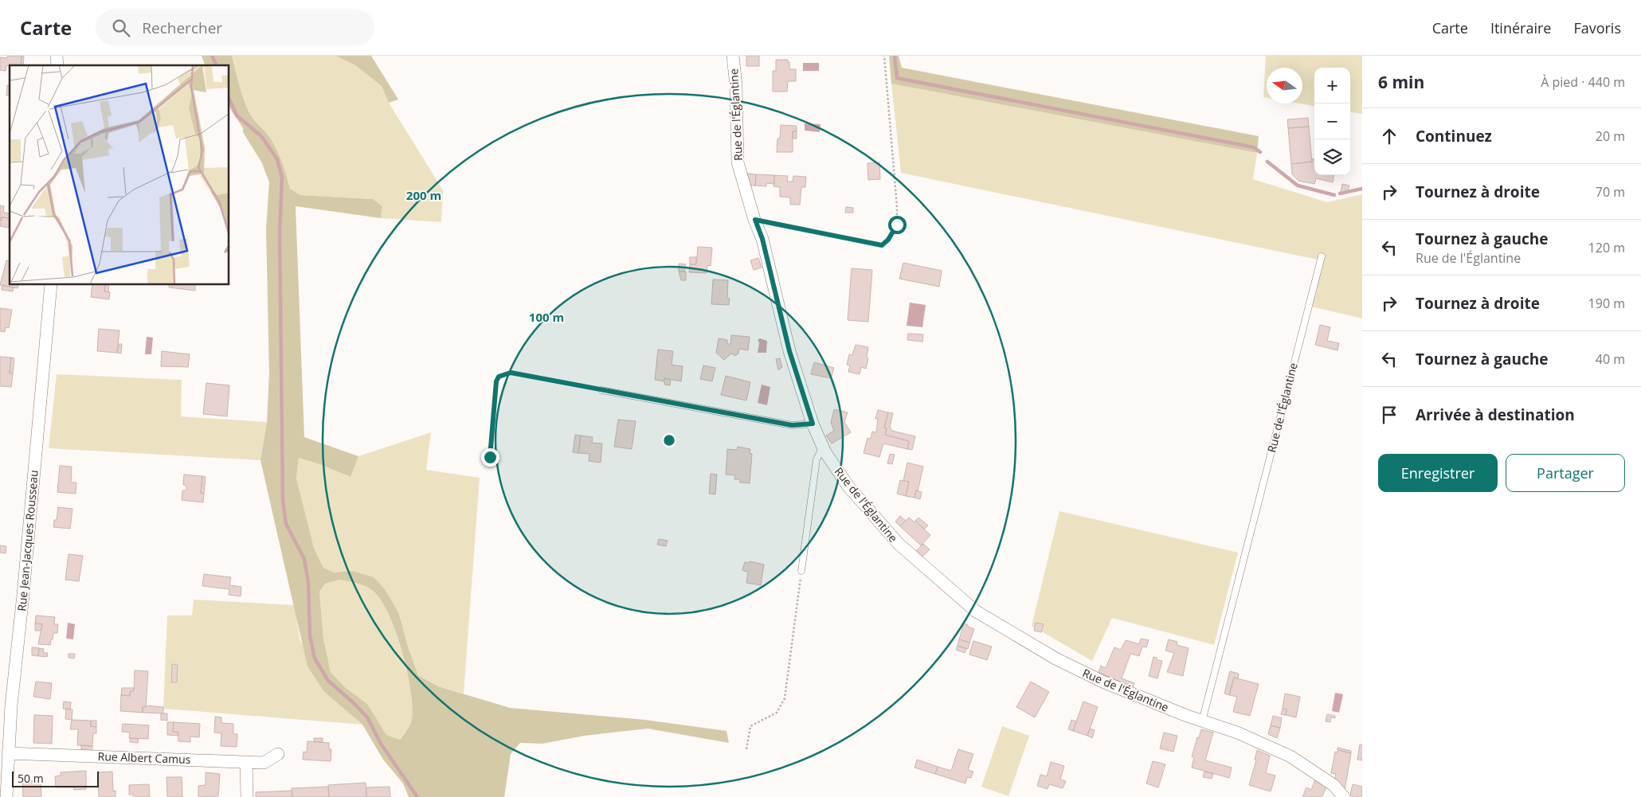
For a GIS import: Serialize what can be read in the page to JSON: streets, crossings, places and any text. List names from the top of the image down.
{
  "streets": {
    "street": ["Rue de l'Églantine", "Rue Jean-Jacques Rousseau", "Rue Albert Camus"]
  },
  "crossings": [
    ["Rue Jean-Jacques Rousseau", "Rue Albert Camus"]
  ],
  "scale_bar": "50 m",
  "north": "left",
  "page": {
    "header": "Carte",
    "search": "Rechercher",
    "nav": ["Carte", "Itinéraire", "Favoris"],
    "heading": ["6 min", "À pied · 440 m"],
    "map_buttons": ["+", "−"],
    "list": [
      ["Continuez", "20 m"],
      ["Tournez à droite", "70 m"],
      ["Tournez à gauche", "Rue de l'Églantine", "120 m"],
      ["Tournez à droite", "190 m"],
      ["Tournez à gauche", "40 m"],
      "Arrivée à destination"
    ],
    "buttons": ["Enregistrer", "Partager"],
    "scale": "50 m"
  },
  "rings": ["200 m", "100 m"]
}
